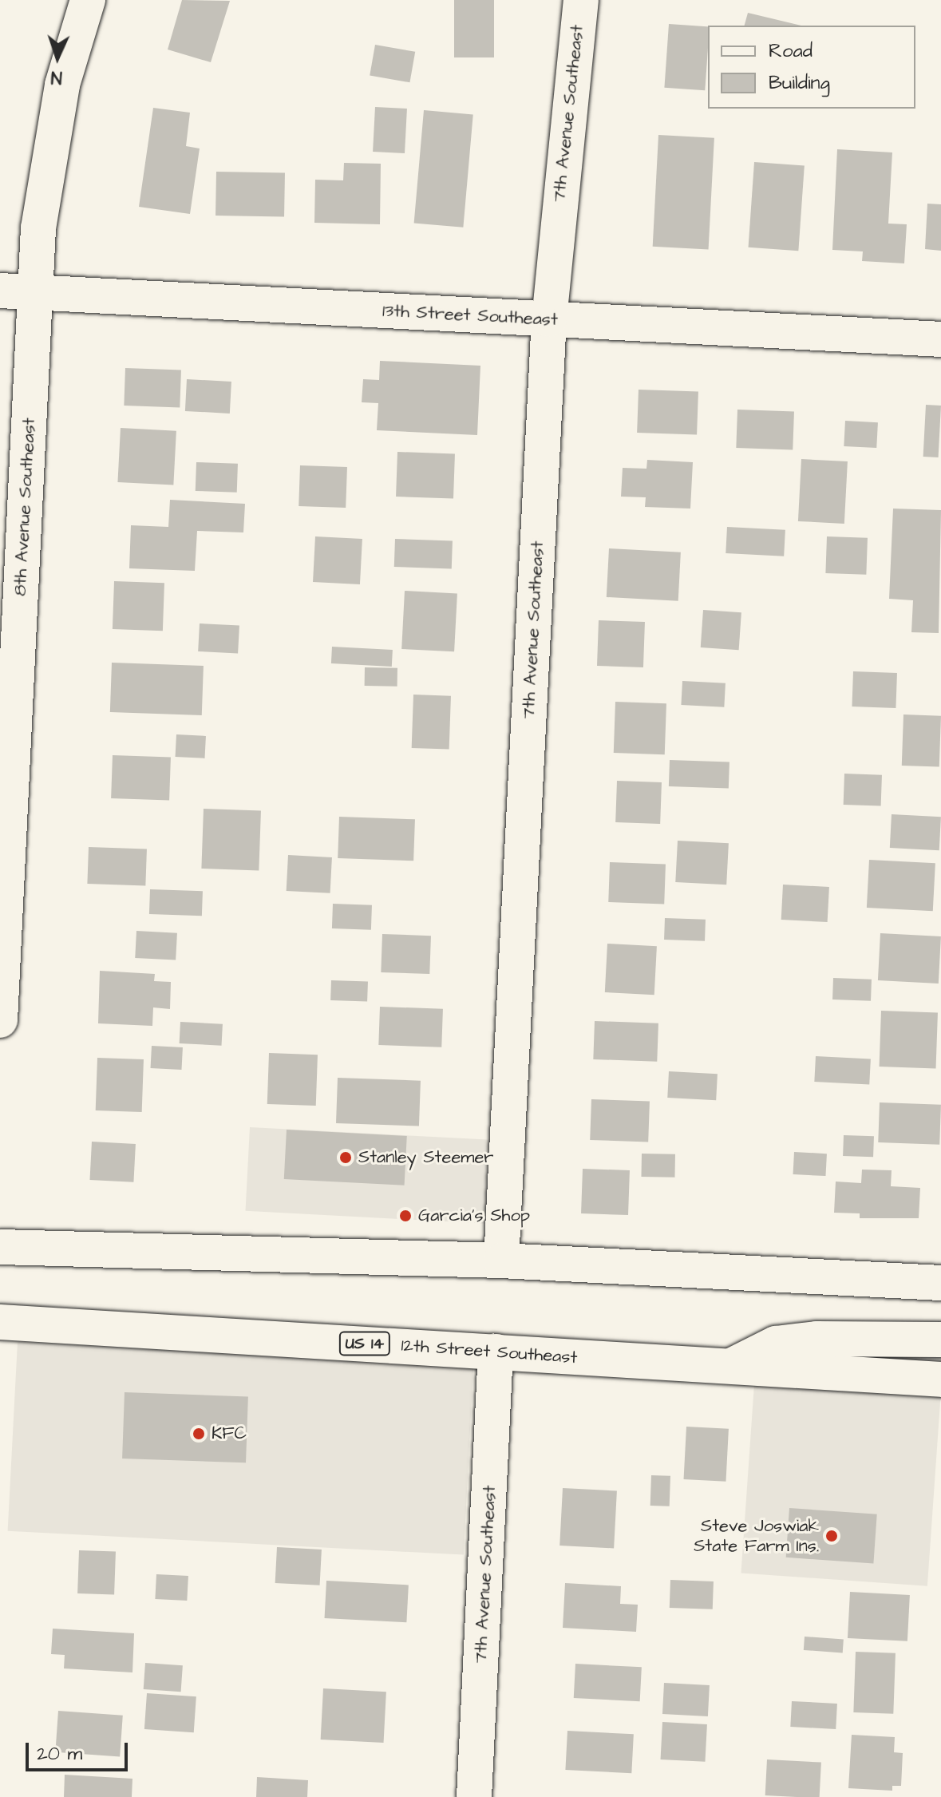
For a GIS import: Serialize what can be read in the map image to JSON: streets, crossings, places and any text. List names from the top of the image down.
{
  "streets": {
    "street": [
      "7th Avenue Southeast",
      "13th Street Southeast",
      "8th Avenue Southeast",
      "US 14",
      "12th Street Southeast"
    ]
  },
  "crossings": [
    ["7th Avenue Southeast", "13th Street Southeast"],
    ["7th Avenue Southeast", "12th Street Southeast"],
    ["13th Street Southeast", "8th Avenue Southeast"]
  ],
  "places": [
    "Stanley Steemer",
    "Garcia's Shop",
    "KFC",
    "Steve Joswiak State Farm Ins."
  ],
  "legend": ["Road", "Building"],
  "scale_bar": "20 m",
  "north": "bottom"
}
